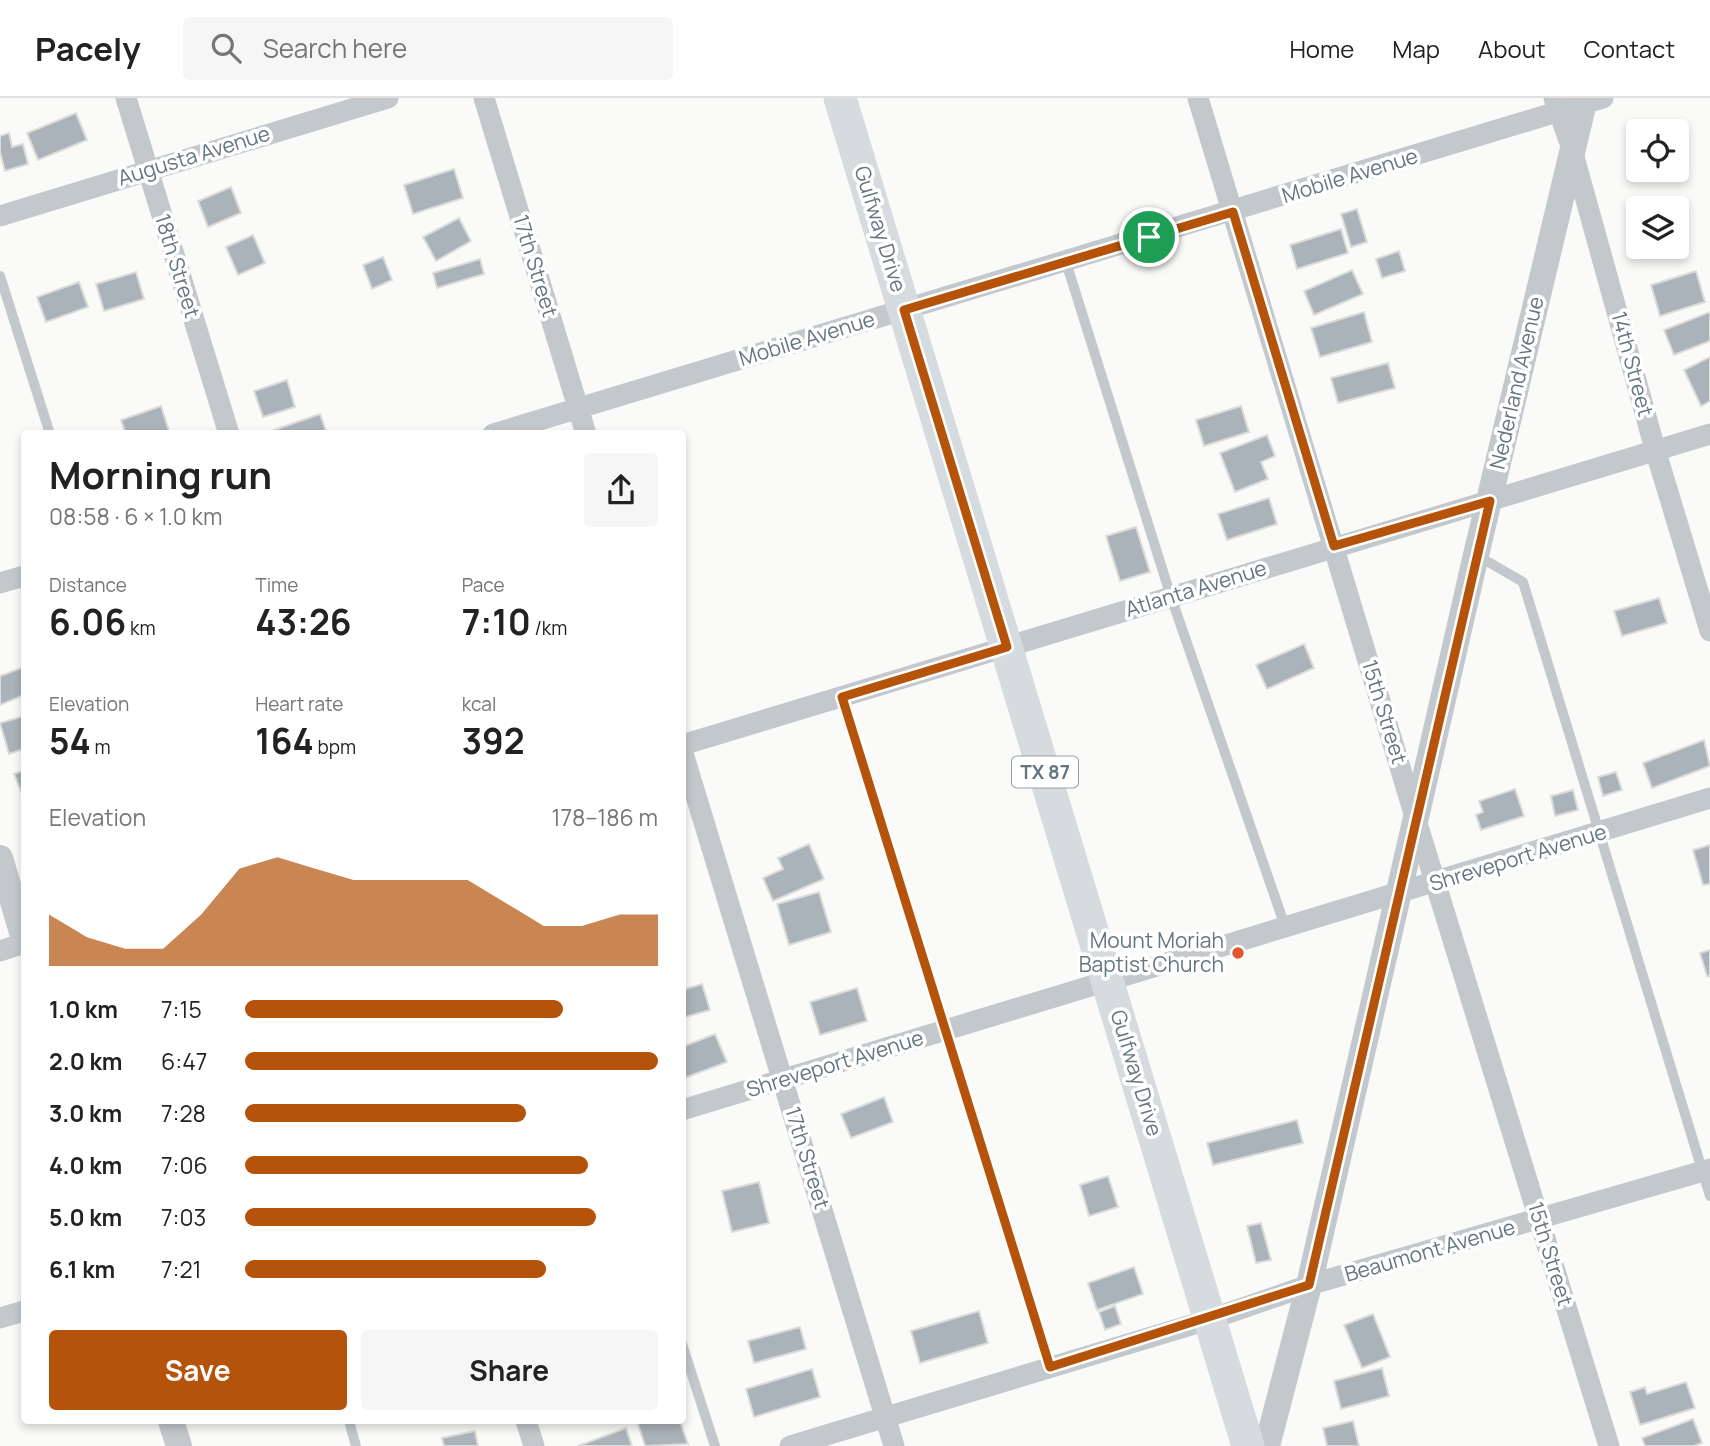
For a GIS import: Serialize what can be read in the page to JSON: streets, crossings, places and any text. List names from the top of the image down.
{
  "streets": {
    "main road": ["Gulfway Drive", "TX 87"],
    "street": [
      "Augusta Avenue",
      "Mobile Avenue",
      "18th Street",
      "17th Street",
      "14th Street",
      "Nederland Avenue",
      "Atlanta Avenue",
      "15th Street",
      "Shreveport Avenue",
      "Beaumont Avenue"
    ]
  },
  "crossings": [
    ["Augusta Avenue", "18th Street"],
    ["Mobile Avenue", "Gulfway Drive"],
    ["Mobile Avenue", "17th Street"],
    ["Mobile Avenue", "14th Street"],
    ["Mobile Avenue", "Nederland Avenue"],
    ["Mobile Avenue", "15th Street"],
    ["Gulfway Drive", "Atlanta Avenue"],
    ["Gulfway Drive", "Shreveport Avenue"],
    ["Gulfway Drive", "Beaumont Avenue"],
    ["17th Street", "Shreveport Avenue"],
    ["17th Street", "Beaumont Avenue"],
    ["14th Street", "Nederland Avenue"],
    ["14th Street", "Atlanta Avenue"],
    ["Nederland Avenue", "Atlanta Avenue"],
    ["Nederland Avenue", "15th Street"],
    ["Nederland Avenue", "Shreveport Avenue"],
    ["Nederland Avenue", "Beaumont Avenue"],
    ["Atlanta Avenue", "15th Street"],
    ["15th Street", "Shreveport Avenue"],
    ["15th Street", "Beaumont Avenue"]
  ],
  "places": ["Mount Moriah Baptist Church"],
  "page": {
    "header": "Pacely",
    "search": "Search here",
    "nav": [
      "Home",
      "Map",
      "About",
      "Contact"
    ],
    "heading": ["Morning run", "08:58 · 6 × 1.0 km"],
    "stats": [
      ["Distance", "6.06 km"],
      ["Time", "43:26"],
      ["Pace", "7:10 /km"],
      ["Elevation", "54 m"],
      ["Heart rate", "164 bpm"],
      ["kcal", "392"]
    ],
    "chart": ["Elevation", "178–186 m"],
    "list": [
      {
        "name": "1.0 km",
        "note": "7:15"
      },
      {
        "name": "2.0 km",
        "note": "6:47"
      },
      {
        "name": "3.0 km",
        "note": "7:28"
      },
      {
        "name": "4.0 km",
        "note": "7:06"
      },
      {
        "name": "5.0 km",
        "note": "7:03"
      },
      {
        "name": "6.1 km",
        "note": "7:21"
      }
    ],
    "buttons": ["Save", "Share"]
  }
}
